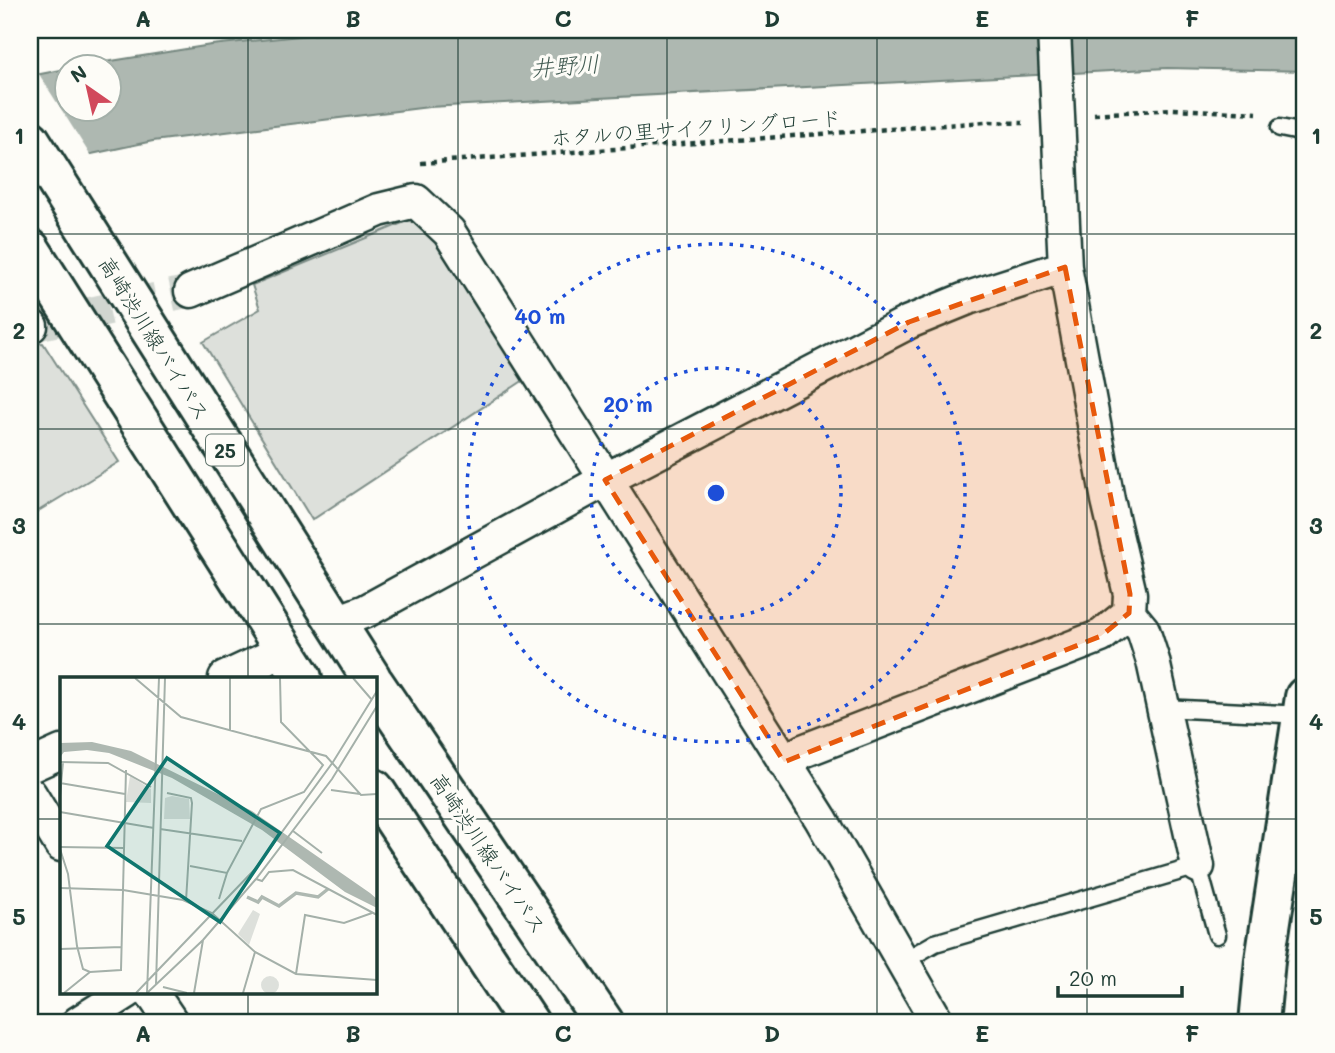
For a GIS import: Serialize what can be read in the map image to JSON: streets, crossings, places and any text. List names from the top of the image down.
{
  "streets": {
    "main road": ["高崎渋川線バイパス", "25"],
    "path": ["ホタルの里サイクリングロード"]
  },
  "water": ["井野川"],
  "scale_bar": "20 m",
  "north": "top left",
  "grid": {
    "columns": [
      "A",
      "B",
      "C",
      "D",
      "E",
      "F"
    ],
    "rows": [
      "1",
      "2",
      "3",
      "4",
      "5"
    ]
  },
  "rings": ["40 m", "20 m"]
}
